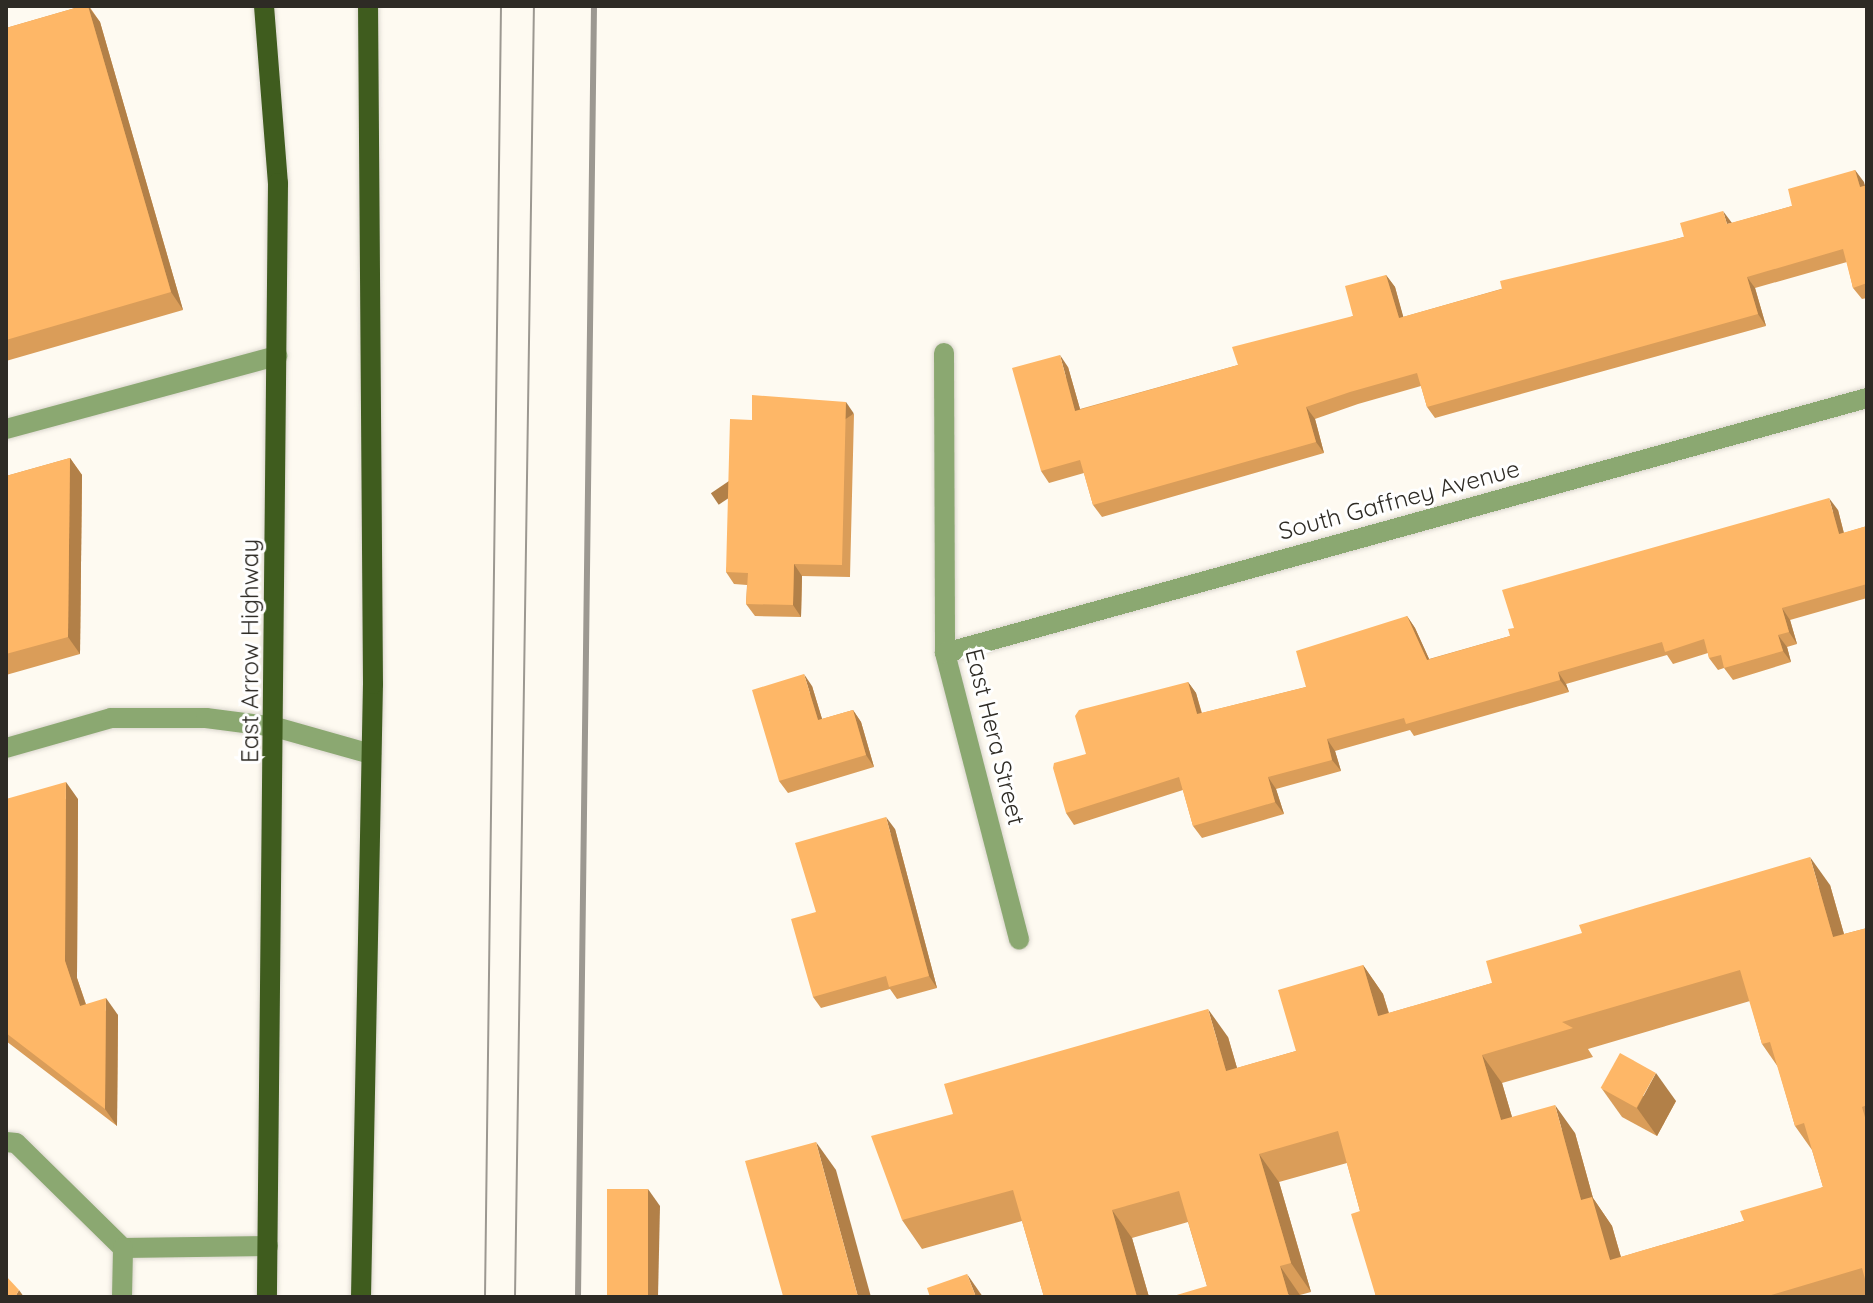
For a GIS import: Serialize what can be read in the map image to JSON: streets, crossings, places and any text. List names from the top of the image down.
{
  "streets": {
    "main road": ["East Arrow Highway"],
    "street": ["South Gaffney Avenue", "East Hera Street"]
  },
  "crossings": [
    ["South Gaffney Avenue", "East Hera Street"]
  ]
}
